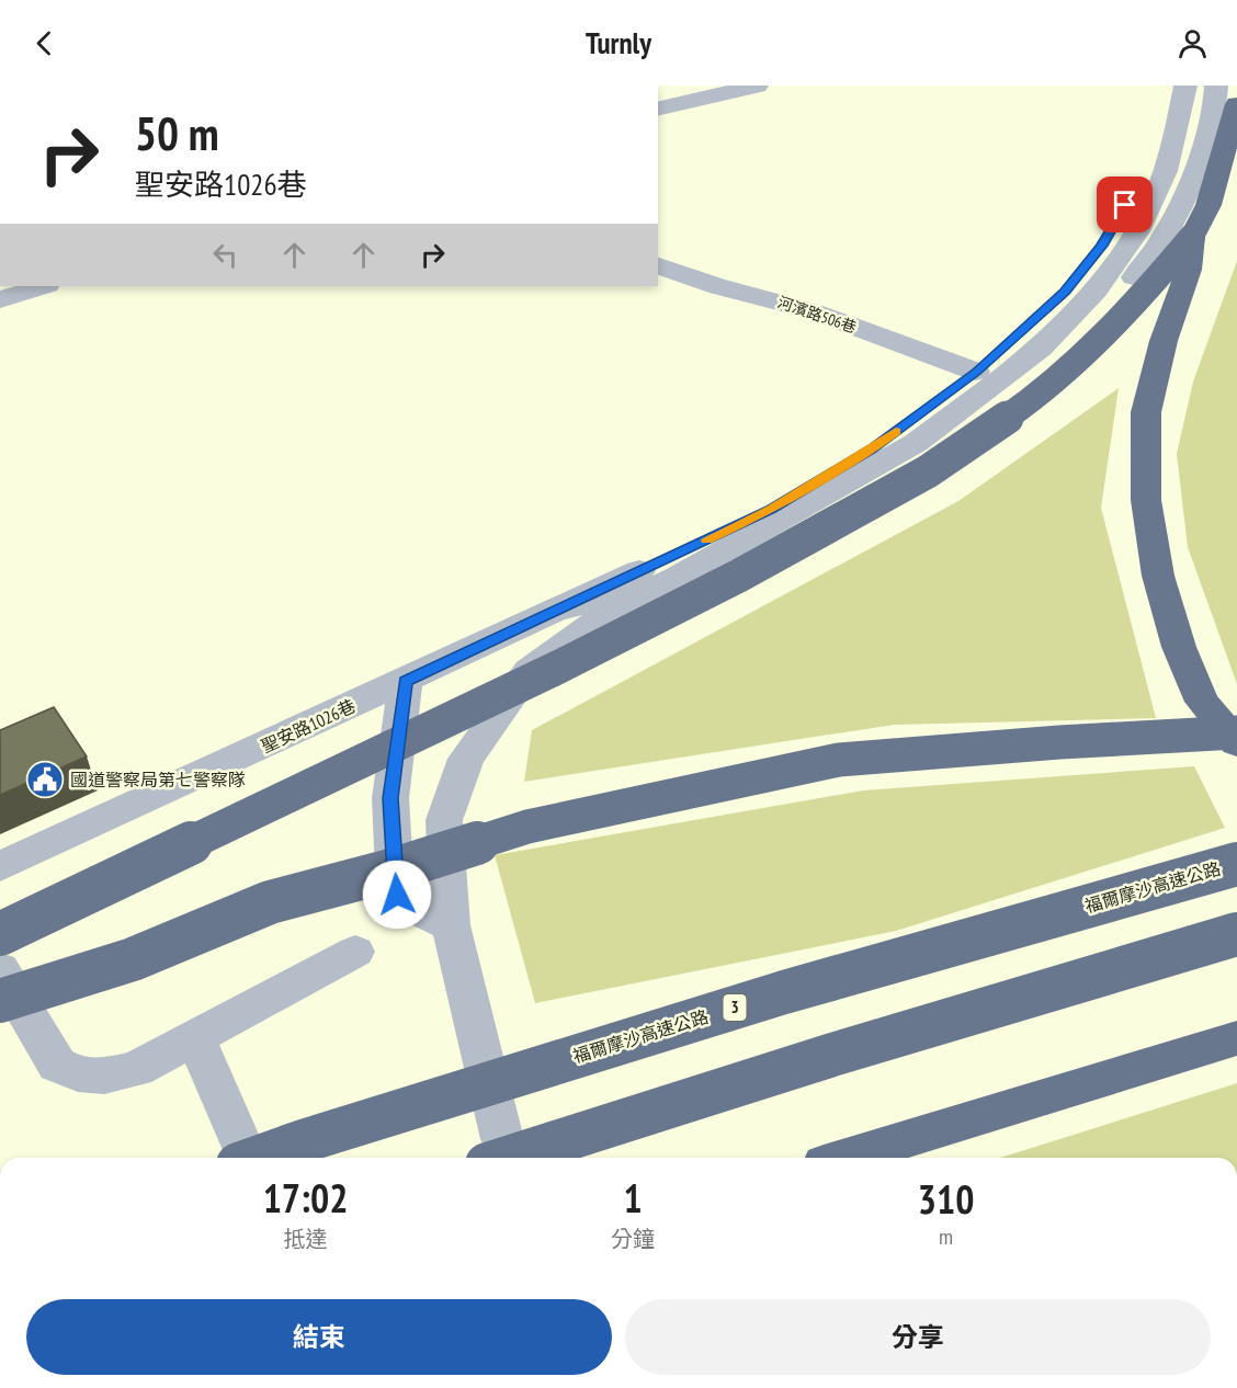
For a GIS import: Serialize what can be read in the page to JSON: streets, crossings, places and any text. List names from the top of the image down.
{
  "streets": {
    "highway": ["福爾摩沙高速公路", "3"],
    "street": ["河濱路506巷", "聖安路1026巷"]
  },
  "places": {
    "public building": ["國道警察局第七警察隊"]
  },
  "page": {
    "header": "Turnly",
    "turn": ["50 m", "聖安路1026巷"],
    "eta": [
      "17:02",
      "抵達",
      "1",
      "分鐘",
      "310",
      "m"
    ],
    "buttons": ["結束", "分享"]
  }
}
